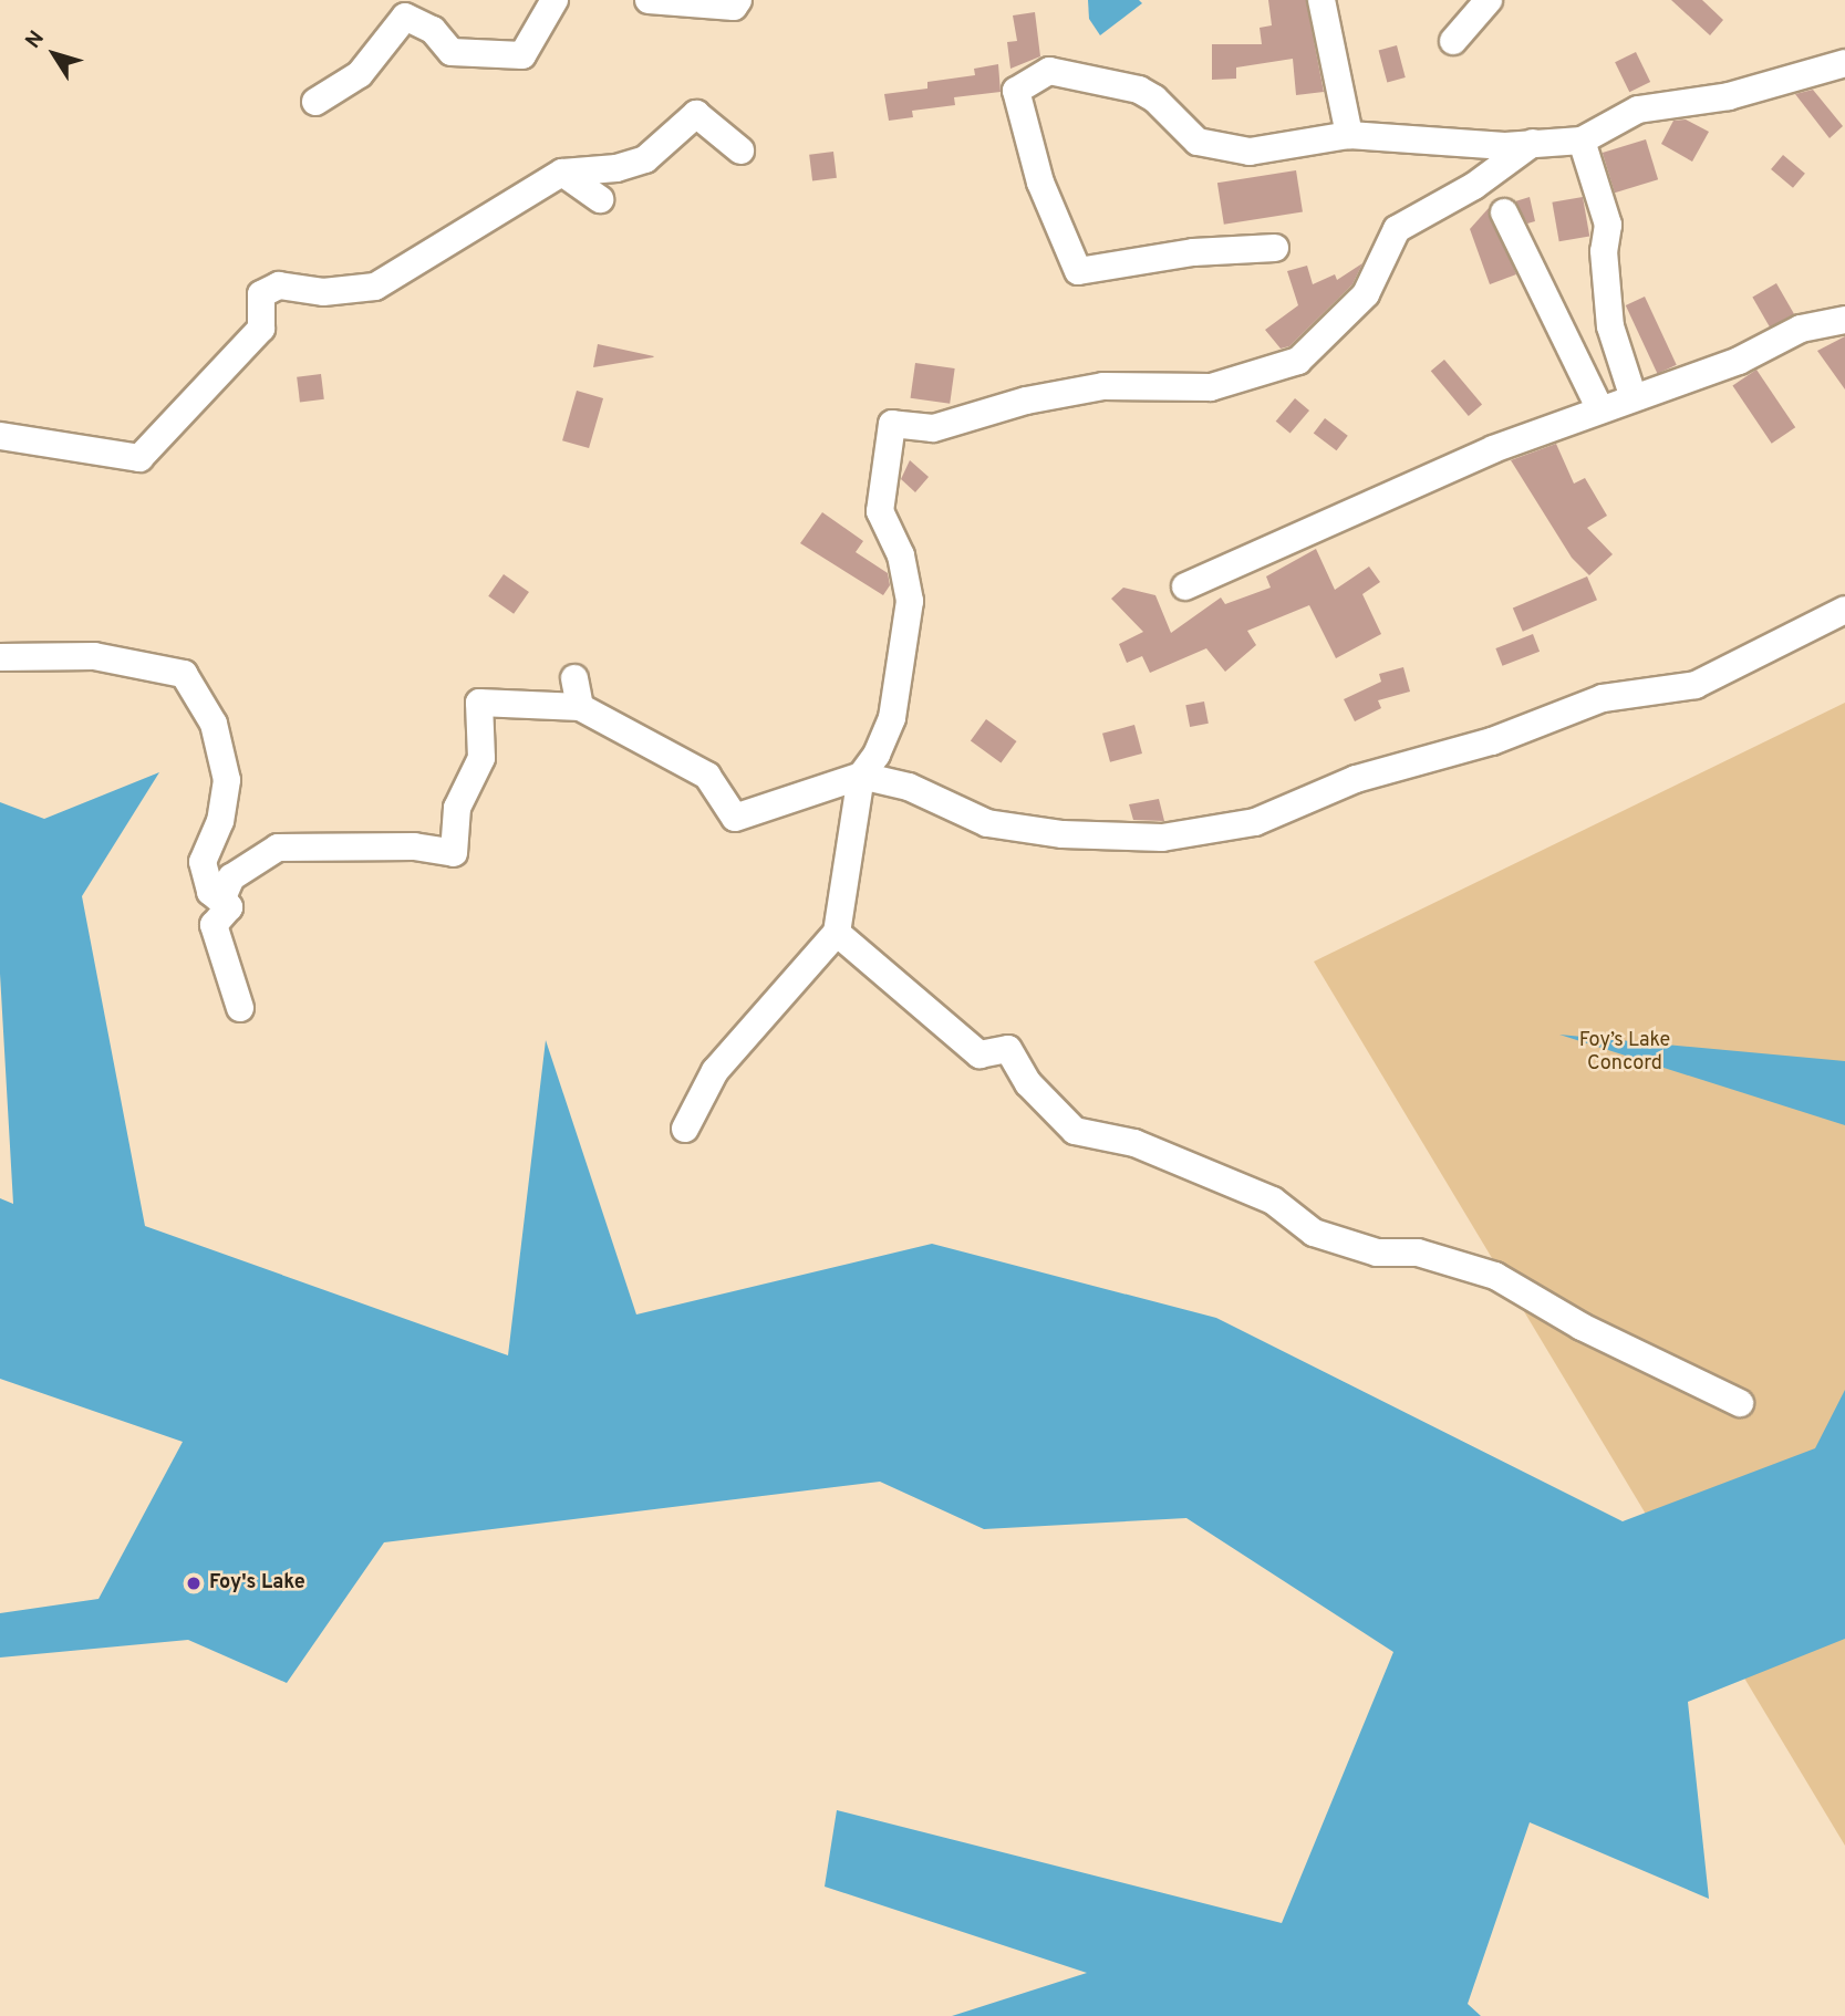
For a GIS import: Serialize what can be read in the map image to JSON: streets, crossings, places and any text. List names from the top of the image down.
{
  "parks": ["Foy’s Lake Concord"],
  "places": ["Foy's Lake"],
  "north": "top left"
}
